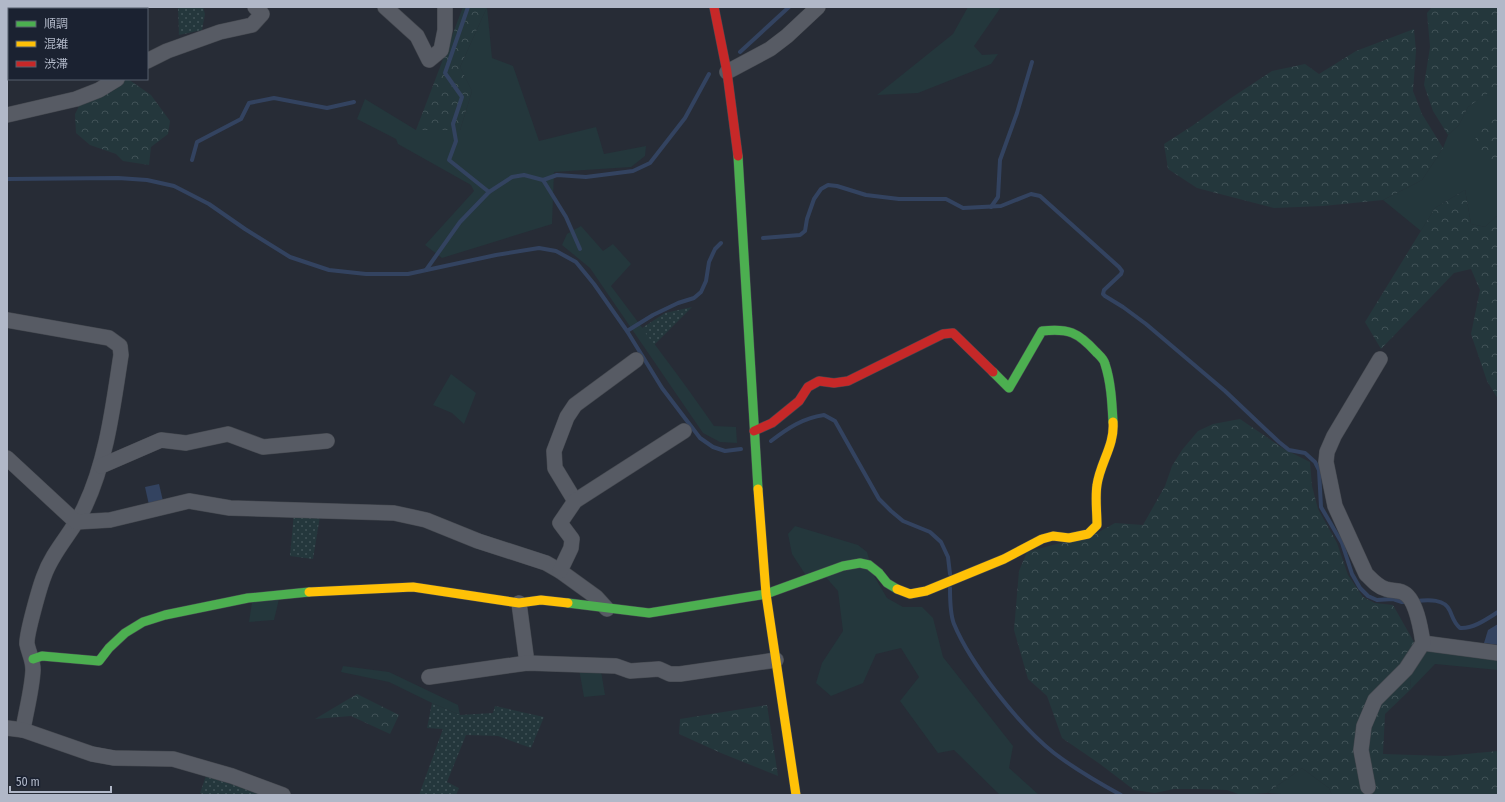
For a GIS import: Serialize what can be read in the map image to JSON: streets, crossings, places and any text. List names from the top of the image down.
{
  "legend": ["順調", "混雑", "渋滞"],
  "scale_bar": "50 m"
}
